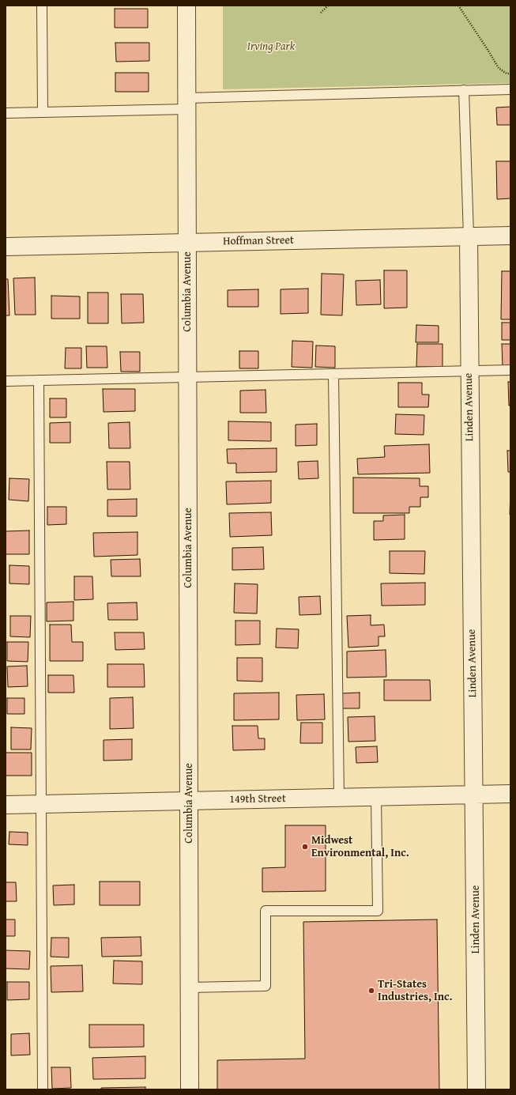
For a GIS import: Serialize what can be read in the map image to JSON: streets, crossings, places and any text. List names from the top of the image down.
{
  "streets": {
    "street": [
      "Hoffman Street",
      "Columbia Avenue",
      "Linden Avenue",
      "149th Street"
    ]
  },
  "crossings": [
    ["Hoffman Street", "Columbia Avenue"],
    ["Hoffman Street", "Linden Avenue"],
    ["Columbia Avenue", "149th Street"],
    ["Linden Avenue", "149th Street"]
  ],
  "parks": ["Irving Park"],
  "places": ["Midwest Environmental, Inc.", "Tri-States Industries, Inc."]
}
